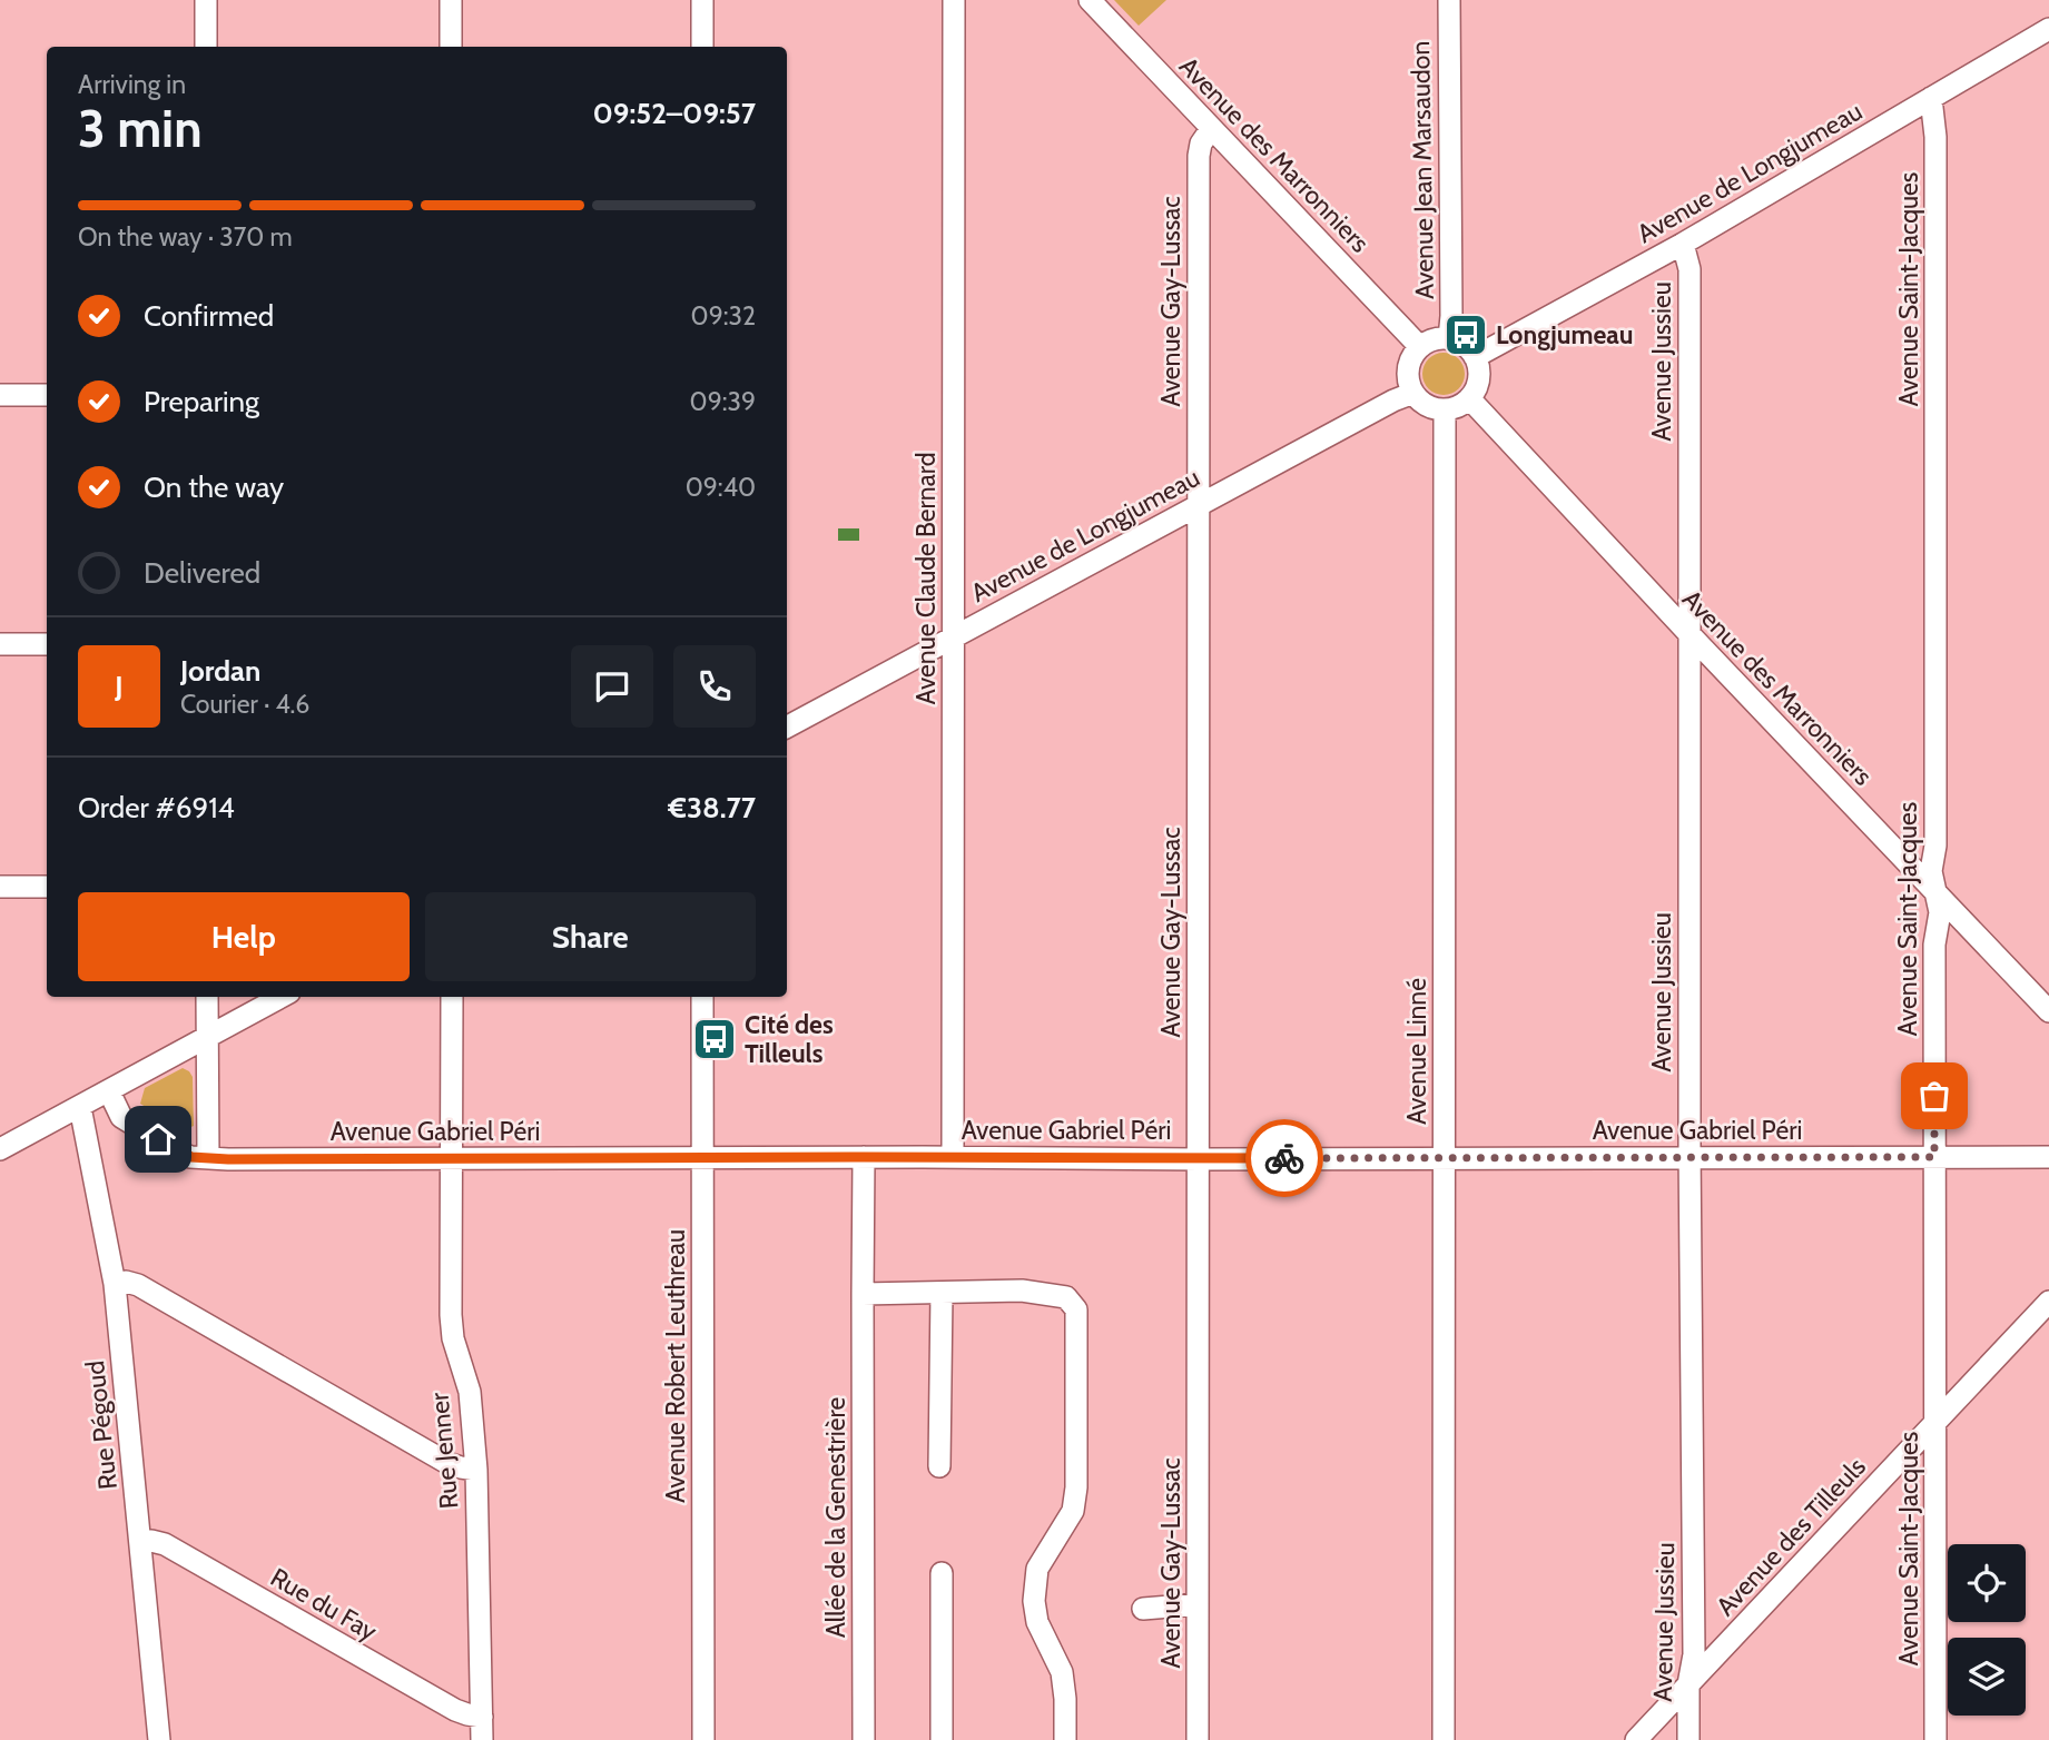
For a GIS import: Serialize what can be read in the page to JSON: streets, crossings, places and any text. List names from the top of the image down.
{
  "streets": {
    "street": [
      "Avenue des Marronniers",
      "Avenue Jean Marsaudon",
      "Avenue de Longjumeau",
      "Avenue Saint-Jacques",
      "Avenue Gay-Lussac",
      "Avenue Jussieu",
      "Avenue Claude Bernard",
      "Avenue Linné",
      "Avenue Gabriel Péri",
      "Avenue Robert Leuthreau",
      "Rue Pégoud",
      "Rue Jenner",
      "Allée de la Genestrière",
      "Avenue des Tilleuls",
      "Rue du Fay"
    ]
  },
  "crossings": [
    ["Avenue des Marronniers", "Avenue Jean Marsaudon"],
    ["Avenue des Marronniers", "Avenue de Longjumeau"],
    ["Avenue des Marronniers", "Avenue Saint-Jacques"],
    ["Avenue des Marronniers", "Avenue Gay-Lussac"],
    ["Avenue des Marronniers", "Avenue Jussieu"],
    ["Avenue des Marronniers", "Avenue Linné"],
    ["Avenue Jean Marsaudon", "Avenue de Longjumeau"],
    ["Avenue Jean Marsaudon", "Avenue Linné"],
    ["Avenue de Longjumeau", "Avenue Saint-Jacques"],
    ["Avenue de Longjumeau", "Avenue Gay-Lussac"],
    ["Avenue de Longjumeau", "Avenue Jussieu"],
    ["Avenue de Longjumeau", "Avenue Claude Bernard"],
    ["Avenue de Longjumeau", "Avenue Linné"],
    ["Avenue Saint-Jacques", "Avenue Gabriel Péri"],
    ["Avenue Saint-Jacques", "Avenue des Tilleuls"],
    ["Avenue Gay-Lussac", "Avenue Gabriel Péri"],
    ["Avenue Jussieu", "Avenue Gabriel Péri"],
    ["Avenue Jussieu", "Avenue des Tilleuls"],
    ["Avenue Claude Bernard", "Avenue Gabriel Péri"],
    ["Avenue Linné", "Avenue Gabriel Péri"],
    ["Avenue Gabriel Péri", "Avenue Robert Leuthreau"],
    ["Avenue Gabriel Péri", "Rue Jenner"],
    ["Avenue Gabriel Péri", "Allée de la Genestrière"],
    ["Rue Pégoud", "Rue du Fay"],
    ["Rue Jenner", "Rue du Fay"]
  ],
  "places": {
    "bus stop": ["Longjumeau", "Cité des Tilleuls"]
  },
  "page": {
    "heading": ["3 min", "Arriving in", "09:52–09:57"],
    "panel": [
      "Jordan",
      "Courier · 4.6",
      "Order #6914",
      "€38.77"
    ],
    "bar": "On the way · 370 m",
    "list": [
      ["Confirmed", "09:32"],
      ["Preparing", "09:39"],
      ["On the way", "09:40"],
      "Delivered"
    ],
    "round": "J",
    "buttons": ["Help", "Share"]
  }
}
